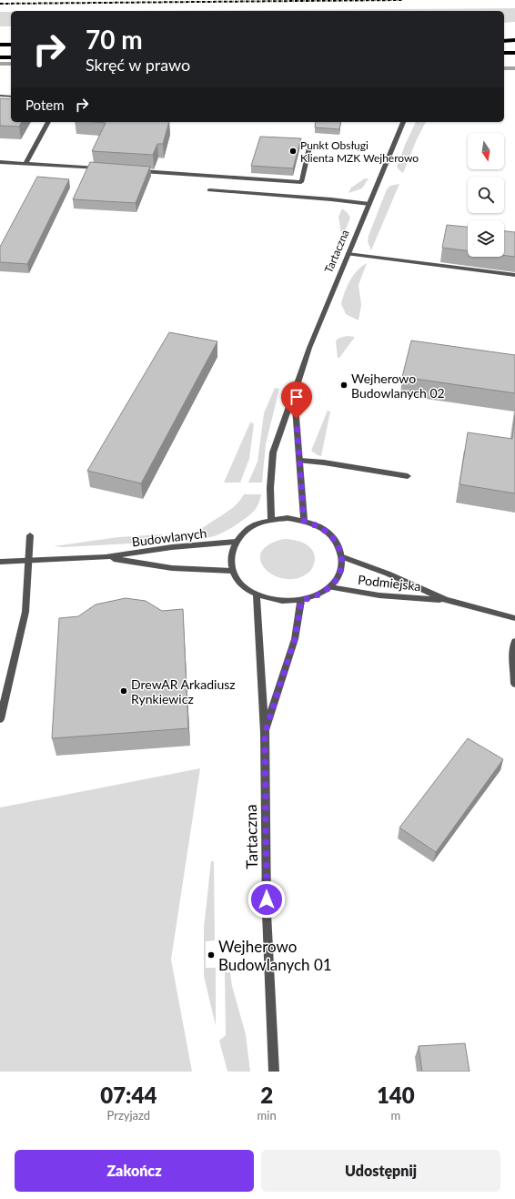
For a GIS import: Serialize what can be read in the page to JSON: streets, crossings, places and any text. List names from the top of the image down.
{
  "streets": {
    "street": ["Tartaczna", "Budowlanych", "Podmiejska"]
  },
  "crossings": [
    ["Tartaczna", "Budowlanych"],
    ["Tartaczna", "Podmiejska"],
    ["Budowlanych", "Podmiejska"]
  ],
  "places": [
    "Punkt Obsługi Klienta MZK Wejherowo",
    "Wejherowo Budowlanych 02",
    "DrewAR Arkadiusz Rynkiewicz",
    "Wejherowo Budowlanych 01"
  ],
  "north": "bottom",
  "page": {
    "turn": ["70 m", "Skręć w prawo"],
    "then": "Potem",
    "eta": [
      "07:44",
      "Przyjazd",
      "2",
      "min",
      "140",
      "m"
    ],
    "buttons": ["Zakończ", "Udostępnij"]
  }
}
